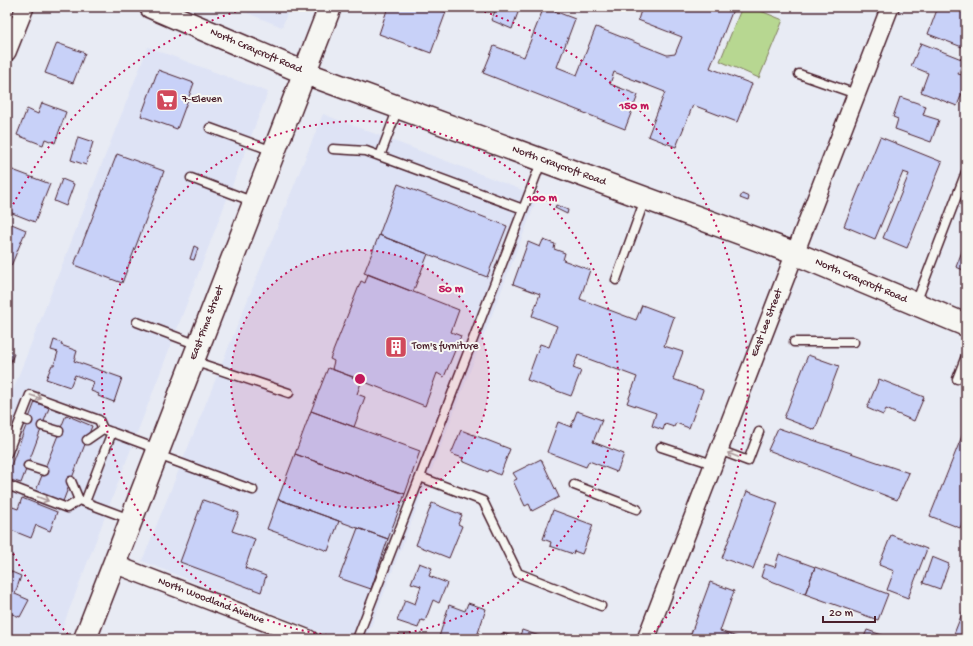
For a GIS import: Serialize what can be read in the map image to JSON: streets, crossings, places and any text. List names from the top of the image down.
{
  "streets": {
    "main road": ["North Craycroft Road", "East Pima Street"],
    "street": ["East Lee Street", "North Woodland Avenue"]
  },
  "crossings": [
    ["North Craycroft Road", "East Pima Street"],
    ["North Craycroft Road", "East Lee Street"],
    ["East Pima Street", "North Woodland Avenue"]
  ],
  "places": {
    "supermarket": ["7-Eleven"],
    "building": ["Tom's furniture"]
  },
  "scale_bar": "20 m",
  "rings": ["150 m", "100 m", "50 m"]
}
